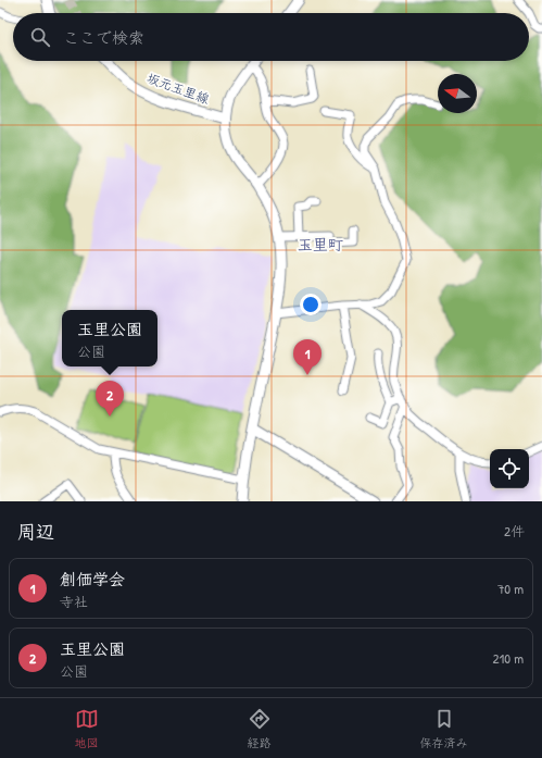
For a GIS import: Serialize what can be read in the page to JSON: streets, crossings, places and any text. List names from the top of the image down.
{
  "streets": {
    "street": ["坂元玉里線"]
  },
  "districts": ["玉里町"],
  "north": "left",
  "page": {
    "search": "ここで検索",
    "popup": ["玉里公園", "公園"],
    "pins": ["1", "2"],
    "heading": ["周辺", "2件"],
    "list": [
      {
        "mark": "1",
        "name": "創価学会",
        "note": "寺社",
        "value": "70 m"
      },
      {
        "mark": "2",
        "name": "玉里公園",
        "note": "公園",
        "value": "210 m"
      }
    ],
    "nav": ["地図", "経路", "保存済み"]
  }
}
